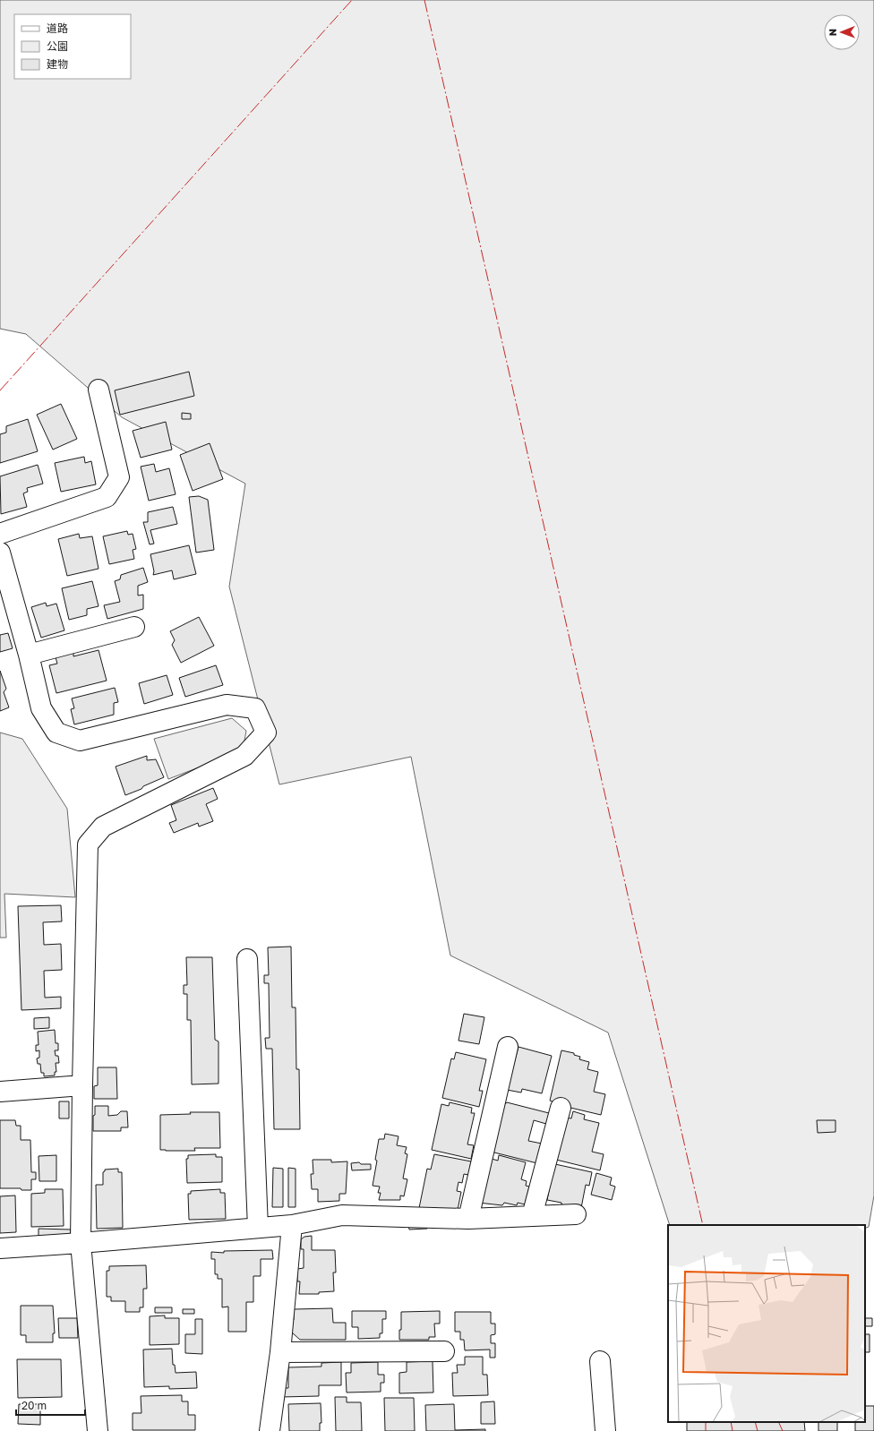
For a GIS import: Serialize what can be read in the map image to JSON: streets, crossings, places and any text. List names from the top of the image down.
{
  "legend": ["道路", "公園", "建物"],
  "scale_bar": "20 m",
  "north": "left"
}
